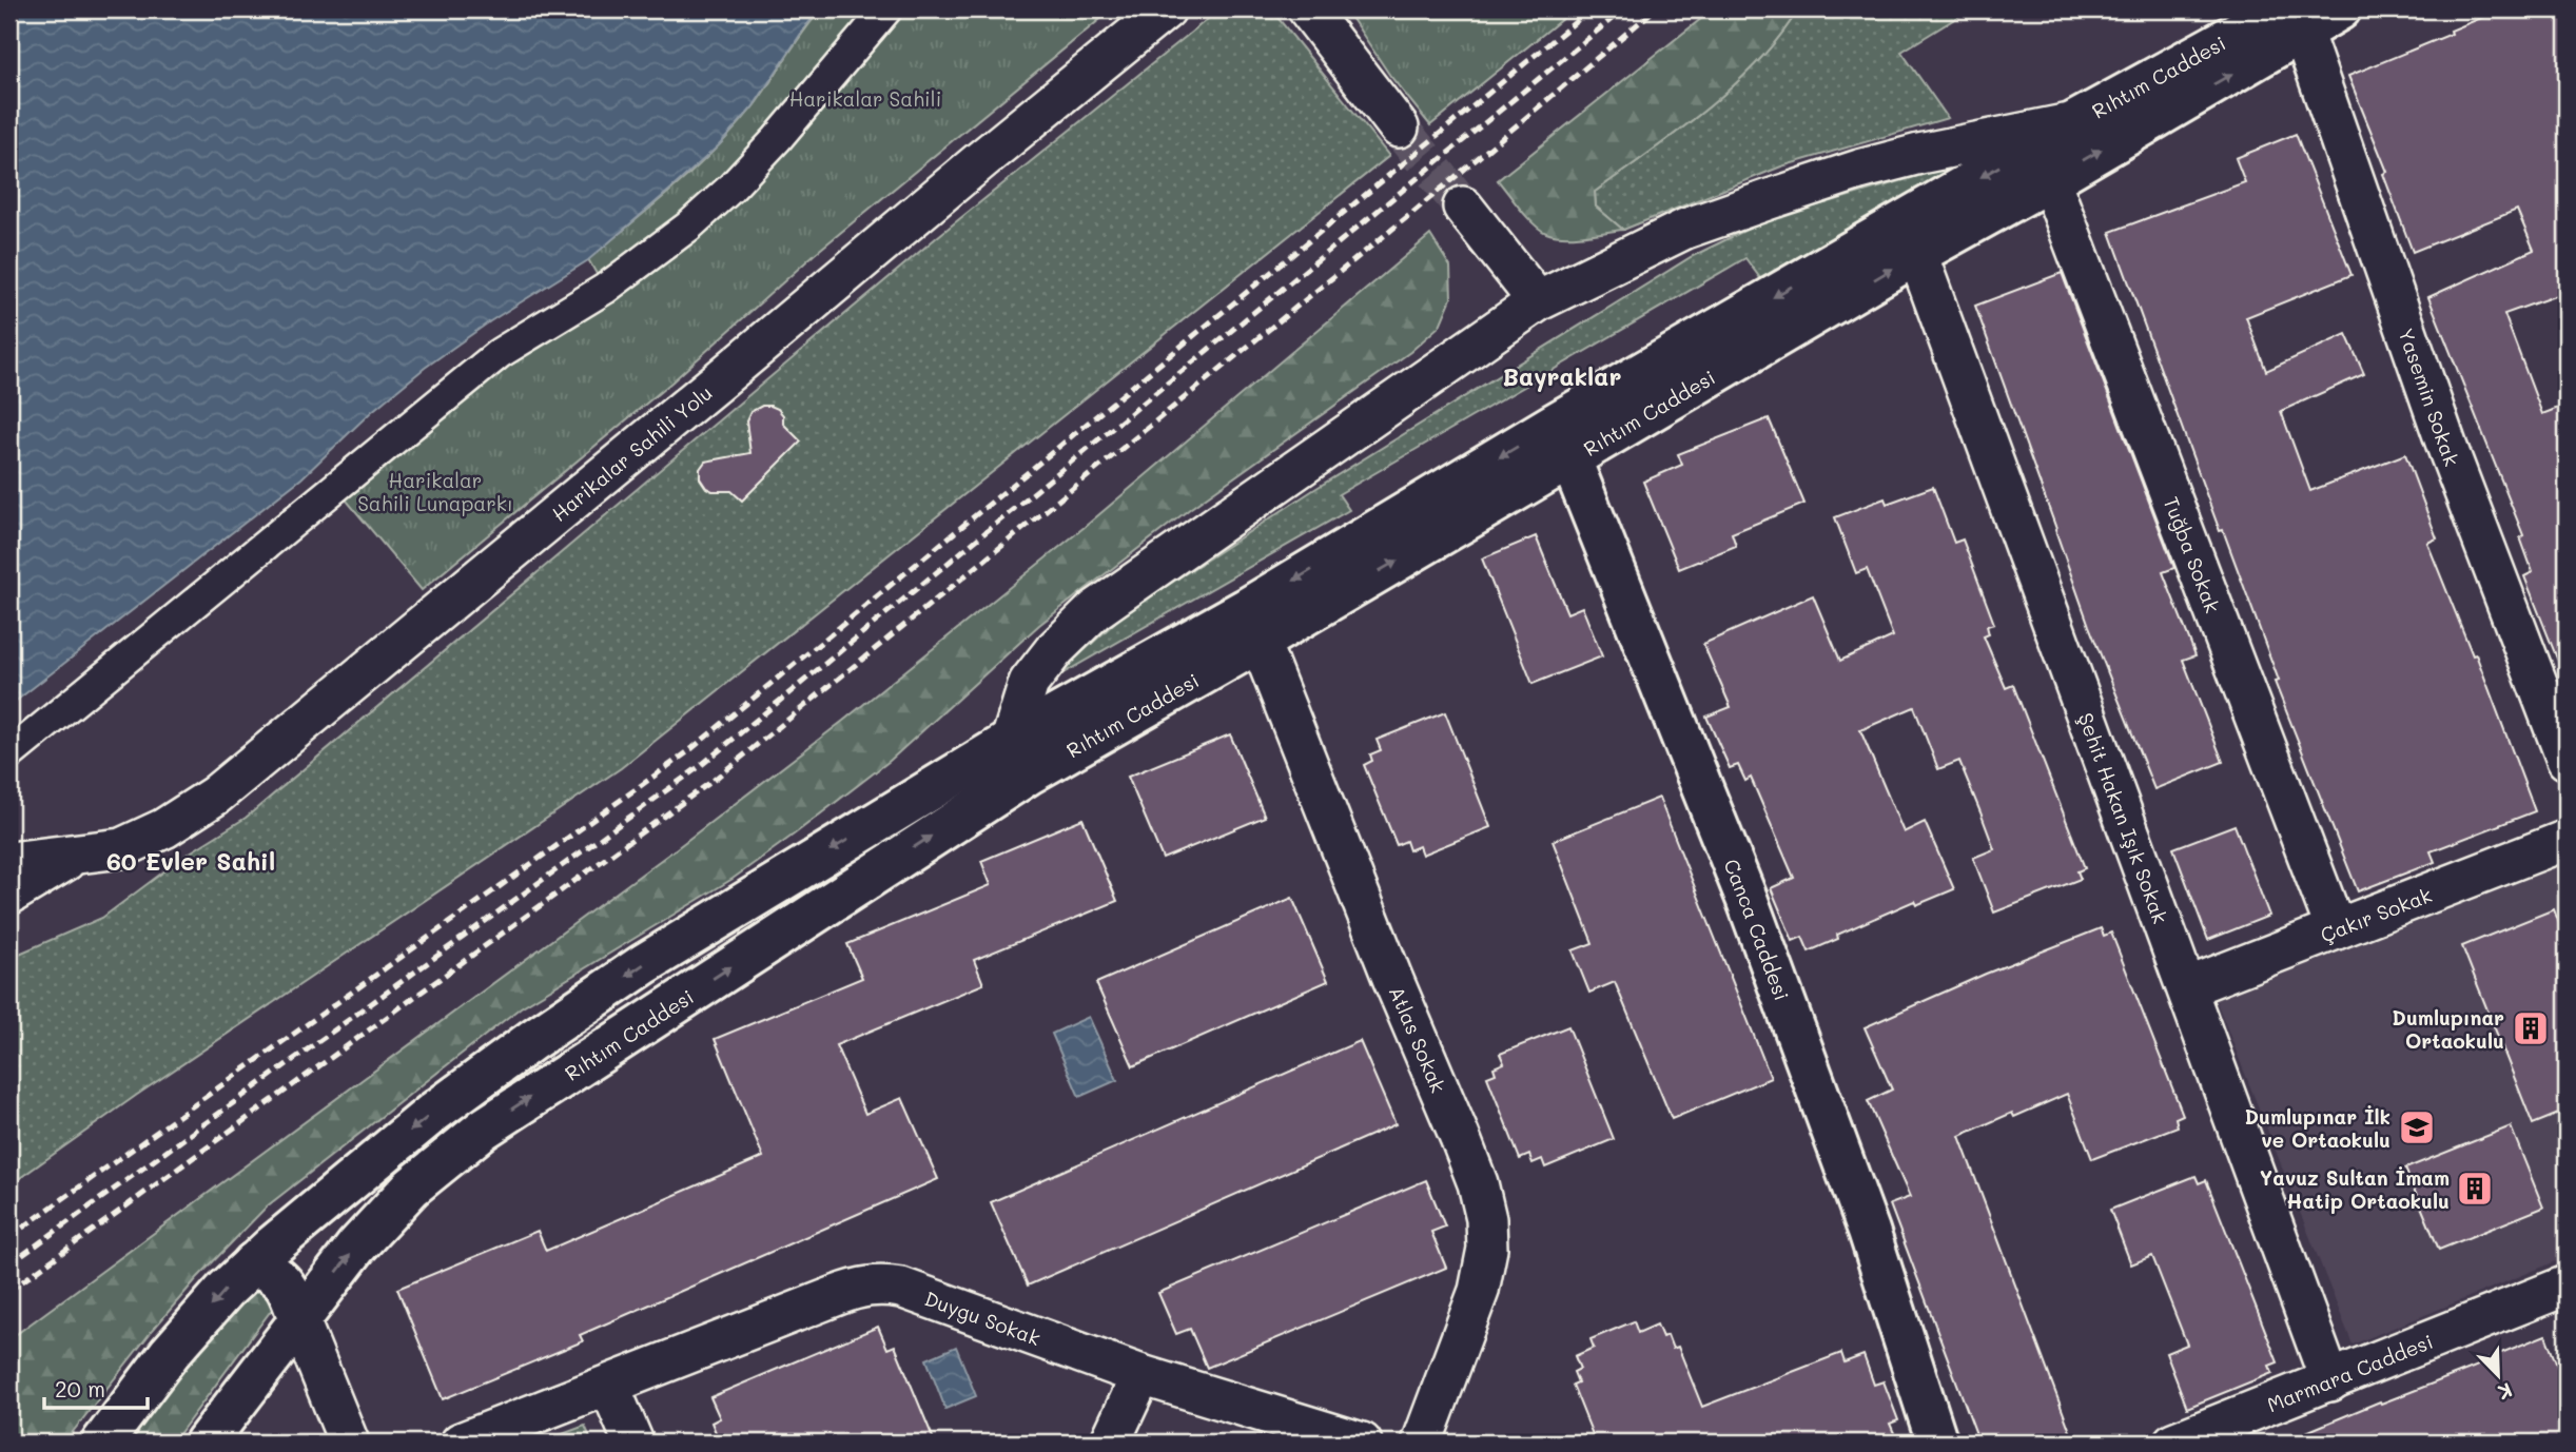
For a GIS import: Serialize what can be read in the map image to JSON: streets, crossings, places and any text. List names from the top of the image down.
{
  "streets": {
    "main road": ["Rıhtım Caddesi", "Canca Caddesi"],
    "street": [
      "Yasemin Sokak",
      "Harikalar Sahili Yolu",
      "Tuğba Sokak",
      "Şehit Hakan Işık Sokak",
      "Çakır Sokak",
      "Atlas Sokak",
      "Duygu Sokak",
      "Marmara Caddesi"
    ]
  },
  "crossings": [
    ["Rıhtım Caddesi", "Yasemin Sokak"],
    ["Rıhtım Caddesi", "Tuğba Sokak"],
    ["Rıhtım Caddesi", "Şehit Hakan Işık Sokak"],
    ["Rıhtım Caddesi", "Canca Caddesi"],
    ["Rıhtım Caddesi", "Atlas Sokak"],
    ["Tuğba Sokak", "Çakır Sokak"],
    ["Şehit Hakan Işık Sokak", "Çakır Sokak"],
    ["Şehit Hakan Işık Sokak", "Marmara Caddesi"]
  ],
  "districts": ["Bayraklar", "60 Evler Sahil"],
  "parks": ["Harikalar Sahili", "Harikalar Sahili Lunaparkı"],
  "places": {
    "building": ["Dumlupınar Ortaokulu", "Yavuz Sultan İmam Hatip Ortaokulu"],
    "school or university": ["Dumlupınar İlk ve Ortaokulu"]
  },
  "scale_bar": "20 m",
  "north": "bottom right"
}
